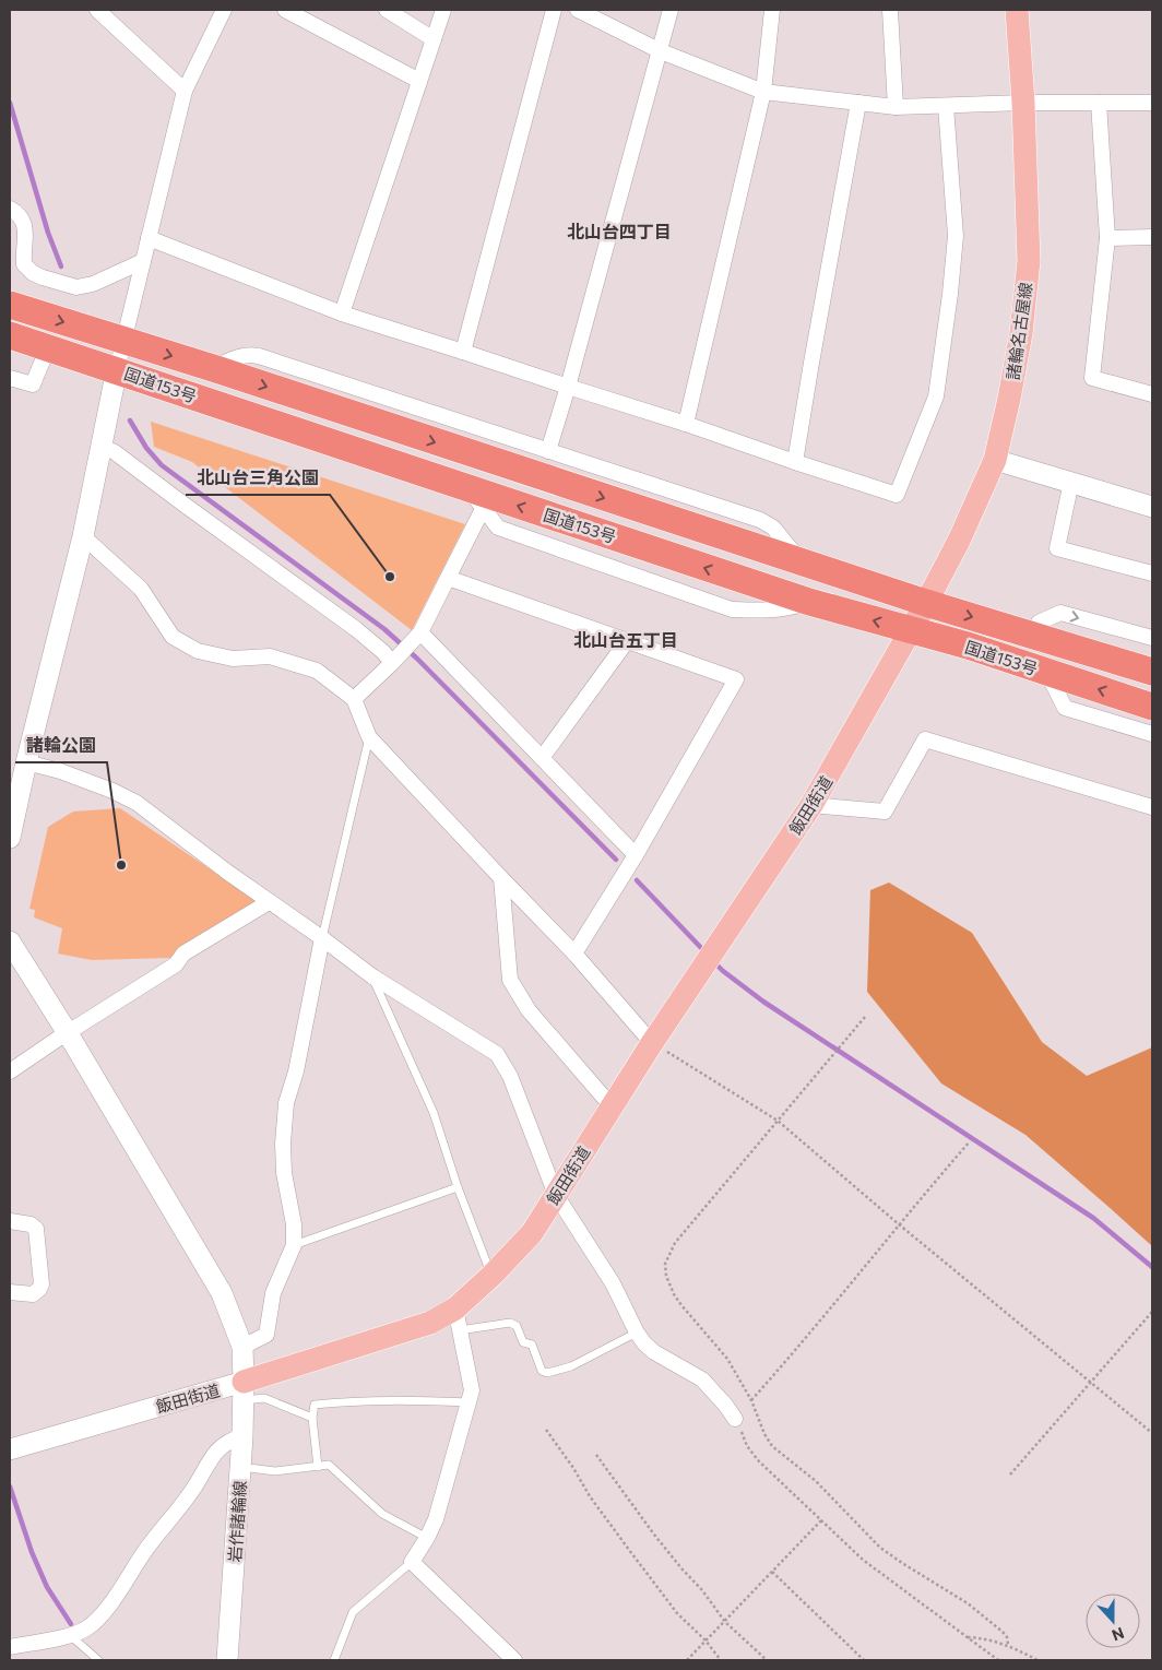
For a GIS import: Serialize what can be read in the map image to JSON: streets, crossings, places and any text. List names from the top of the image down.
{
  "streets": {
    "highway": ["国道153号"],
    "main road": ["諸輪名古屋線", "飯田街道"],
    "street": ["岩作諸輪線"]
  },
  "crossings": [
    ["諸輪名古屋線", "国道153号"],
    ["諸輪名古屋線", "飯田街道"],
    ["国道153号", "飯田街道"],
    ["飯田街道", "岩作諸輪線"]
  ],
  "districts": ["北山台四丁目", "北山台五丁目"],
  "places": ["北山台三角公園", "諸輪公園"],
  "north": "bottom"
}
